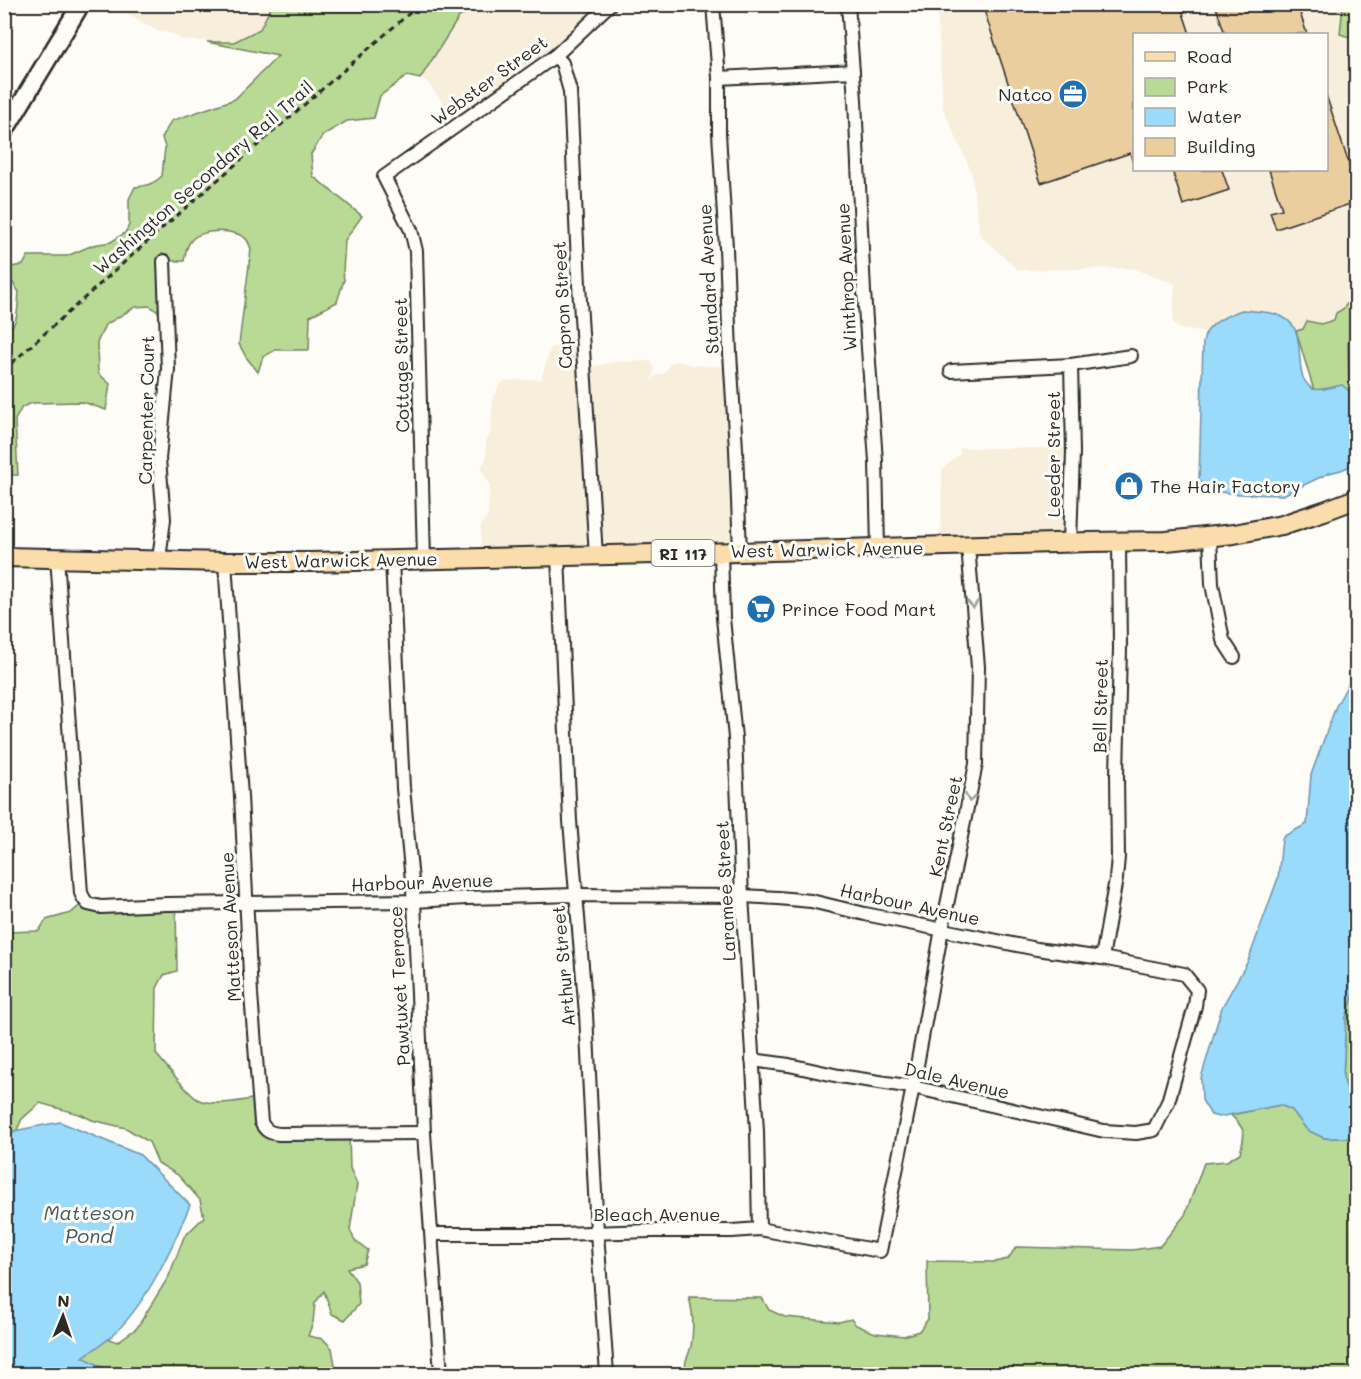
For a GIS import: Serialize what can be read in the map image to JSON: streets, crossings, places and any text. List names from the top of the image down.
{
  "streets": {
    "main road": ["West Warwick Avenue", "RI 117"],
    "street": [
      "Webster Street",
      "Winthrop Avenue",
      "Standard Avenue",
      "Capron Street",
      "Cottage Street",
      "Carpenter Court",
      "Leeder Street",
      "Bell Street",
      "Kent Street",
      "Harbour Avenue",
      "Laramee Street",
      "Matteson Avenue",
      "Arthur Street",
      "Pawtuxet Terrace",
      "Dale Avenue",
      "Bleach Avenue"
    ],
    "path": ["Washington Secondary Rail Trail"]
  },
  "crossings": [
    ["Webster Street", "Capron Street"],
    ["Webster Street", "Cottage Street"],
    ["Winthrop Avenue", "West Warwick Avenue"],
    ["Standard Avenue", "West Warwick Avenue"],
    ["Capron Street", "West Warwick Avenue"],
    ["Cottage Street", "West Warwick Avenue"],
    ["Carpenter Court", "West Warwick Avenue"],
    ["Leeder Street", "West Warwick Avenue"],
    ["West Warwick Avenue", "Bell Street"],
    ["West Warwick Avenue", "Kent Street"],
    ["West Warwick Avenue", "Harbour Avenue"],
    ["West Warwick Avenue", "Laramee Street"],
    ["West Warwick Avenue", "Matteson Avenue"],
    ["West Warwick Avenue", "Arthur Street"],
    ["West Warwick Avenue", "Pawtuxet Terrace"],
    ["Bell Street", "Harbour Avenue"],
    ["Kent Street", "Harbour Avenue"],
    ["Kent Street", "Dale Avenue"],
    ["Kent Street", "Bleach Avenue"],
    ["Harbour Avenue", "Laramee Street"],
    ["Harbour Avenue", "Matteson Avenue"],
    ["Harbour Avenue", "Arthur Street"],
    ["Harbour Avenue", "Pawtuxet Terrace"],
    ["Harbour Avenue", "Dale Avenue"],
    ["Laramee Street", "Dale Avenue"],
    ["Laramee Street", "Bleach Avenue"],
    ["Matteson Avenue", "Pawtuxet Terrace"],
    ["Arthur Street", "Bleach Avenue"],
    ["Pawtuxet Terrace", "Bleach Avenue"]
  ],
  "one_way": ["Kent Street"],
  "water": ["Matteson Pond"],
  "places": {
    "office": ["Natco"],
    "shop": ["The Hair Factory"],
    "supermarket": ["Prince Food Mart"]
  },
  "legend": [
    "Road",
    "Park",
    "Water",
    "Building"
  ],
  "north": "top"
}
